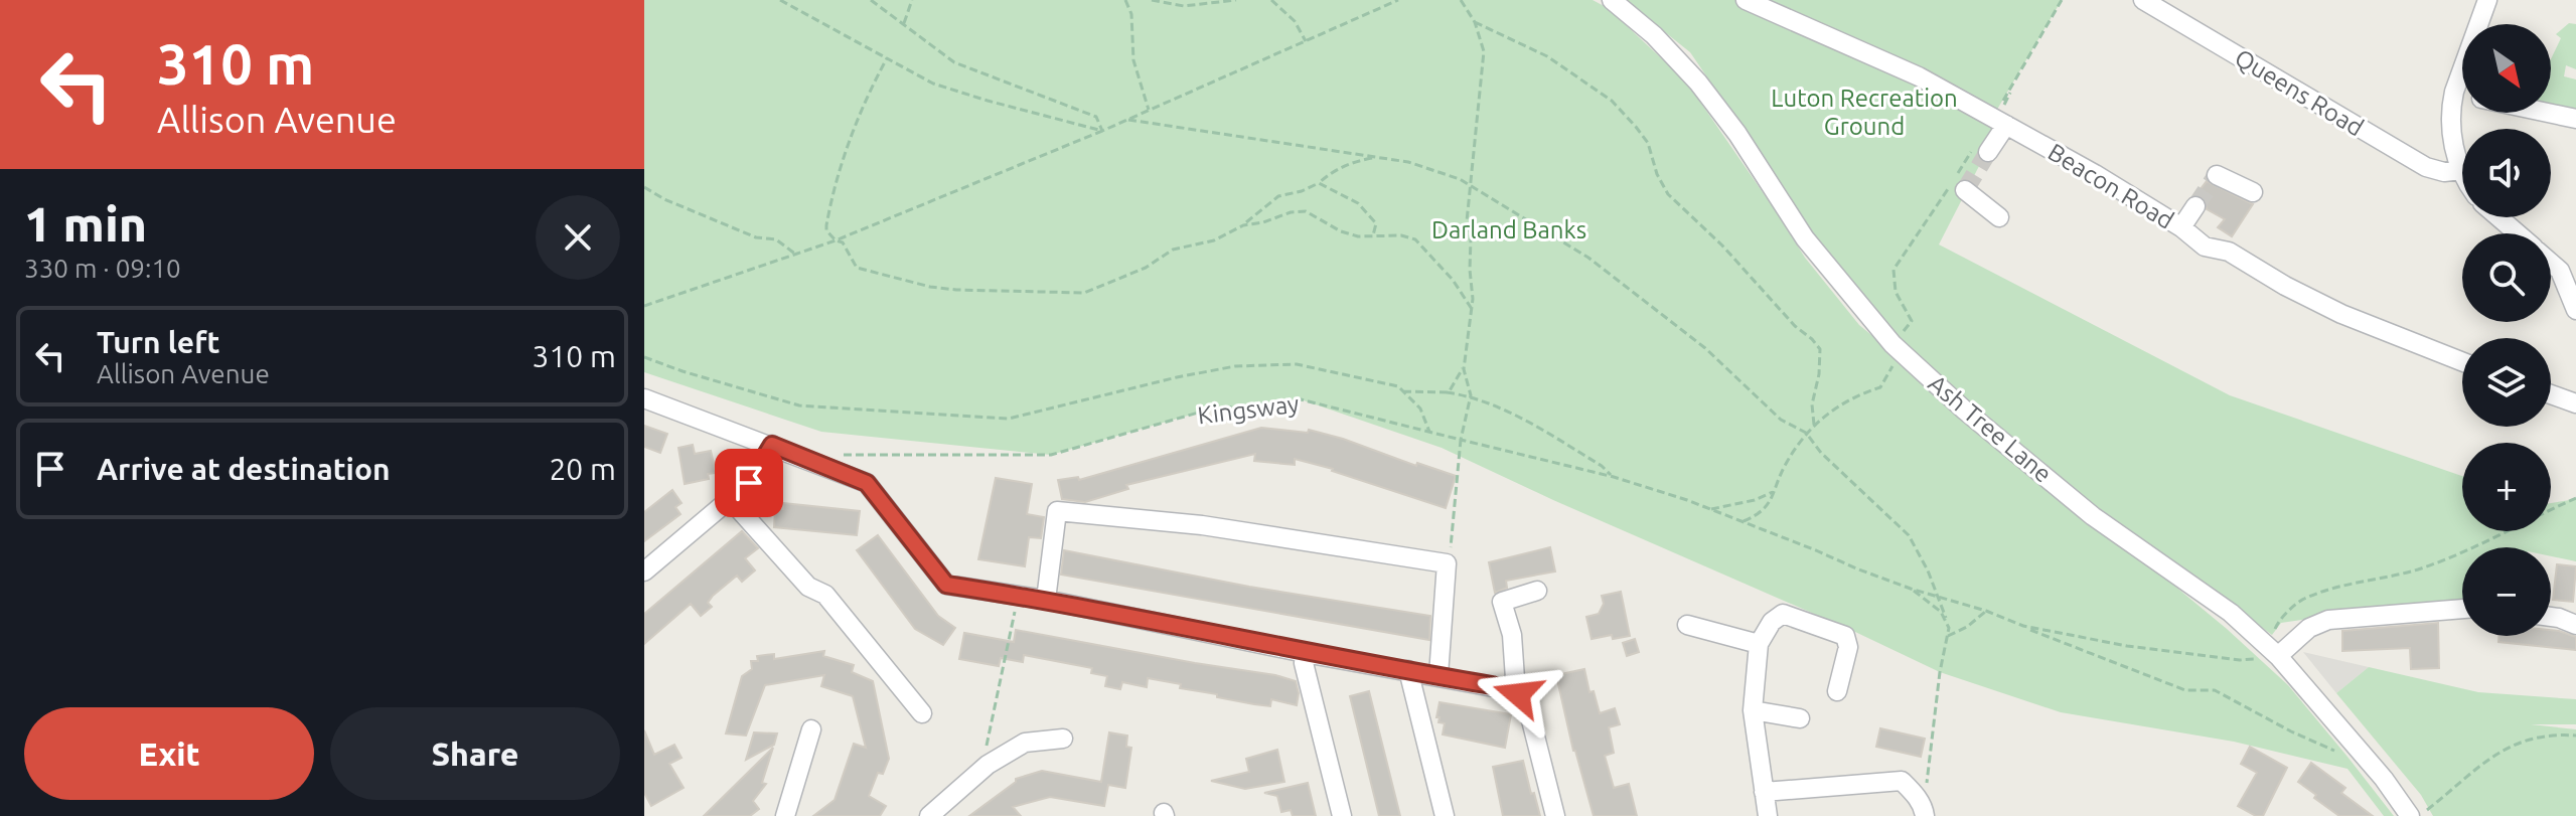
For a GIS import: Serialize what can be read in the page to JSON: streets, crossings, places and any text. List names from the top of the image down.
{
  "streets": {
    "street": ["Queens Road", "Beacon Road", "Ash Tree Lane"],
    "path": ["Kingsway"]
  },
  "parks": ["Luton Recreation Ground", "Darland Banks"],
  "north": "bottom right",
  "page": {
    "turn": ["310 m", "Allison Avenue"],
    "map_buttons": ["+", "−"],
    "heading": ["1 min", "330 m · 09:10"],
    "list": [
      {
        "name": "Turn left",
        "note": "Allison Avenue",
        "value": "310 m"
      },
      {
        "name": "Arrive at destination",
        "value": "20 m"
      }
    ],
    "buttons": ["Exit", "Share"]
  }
}
